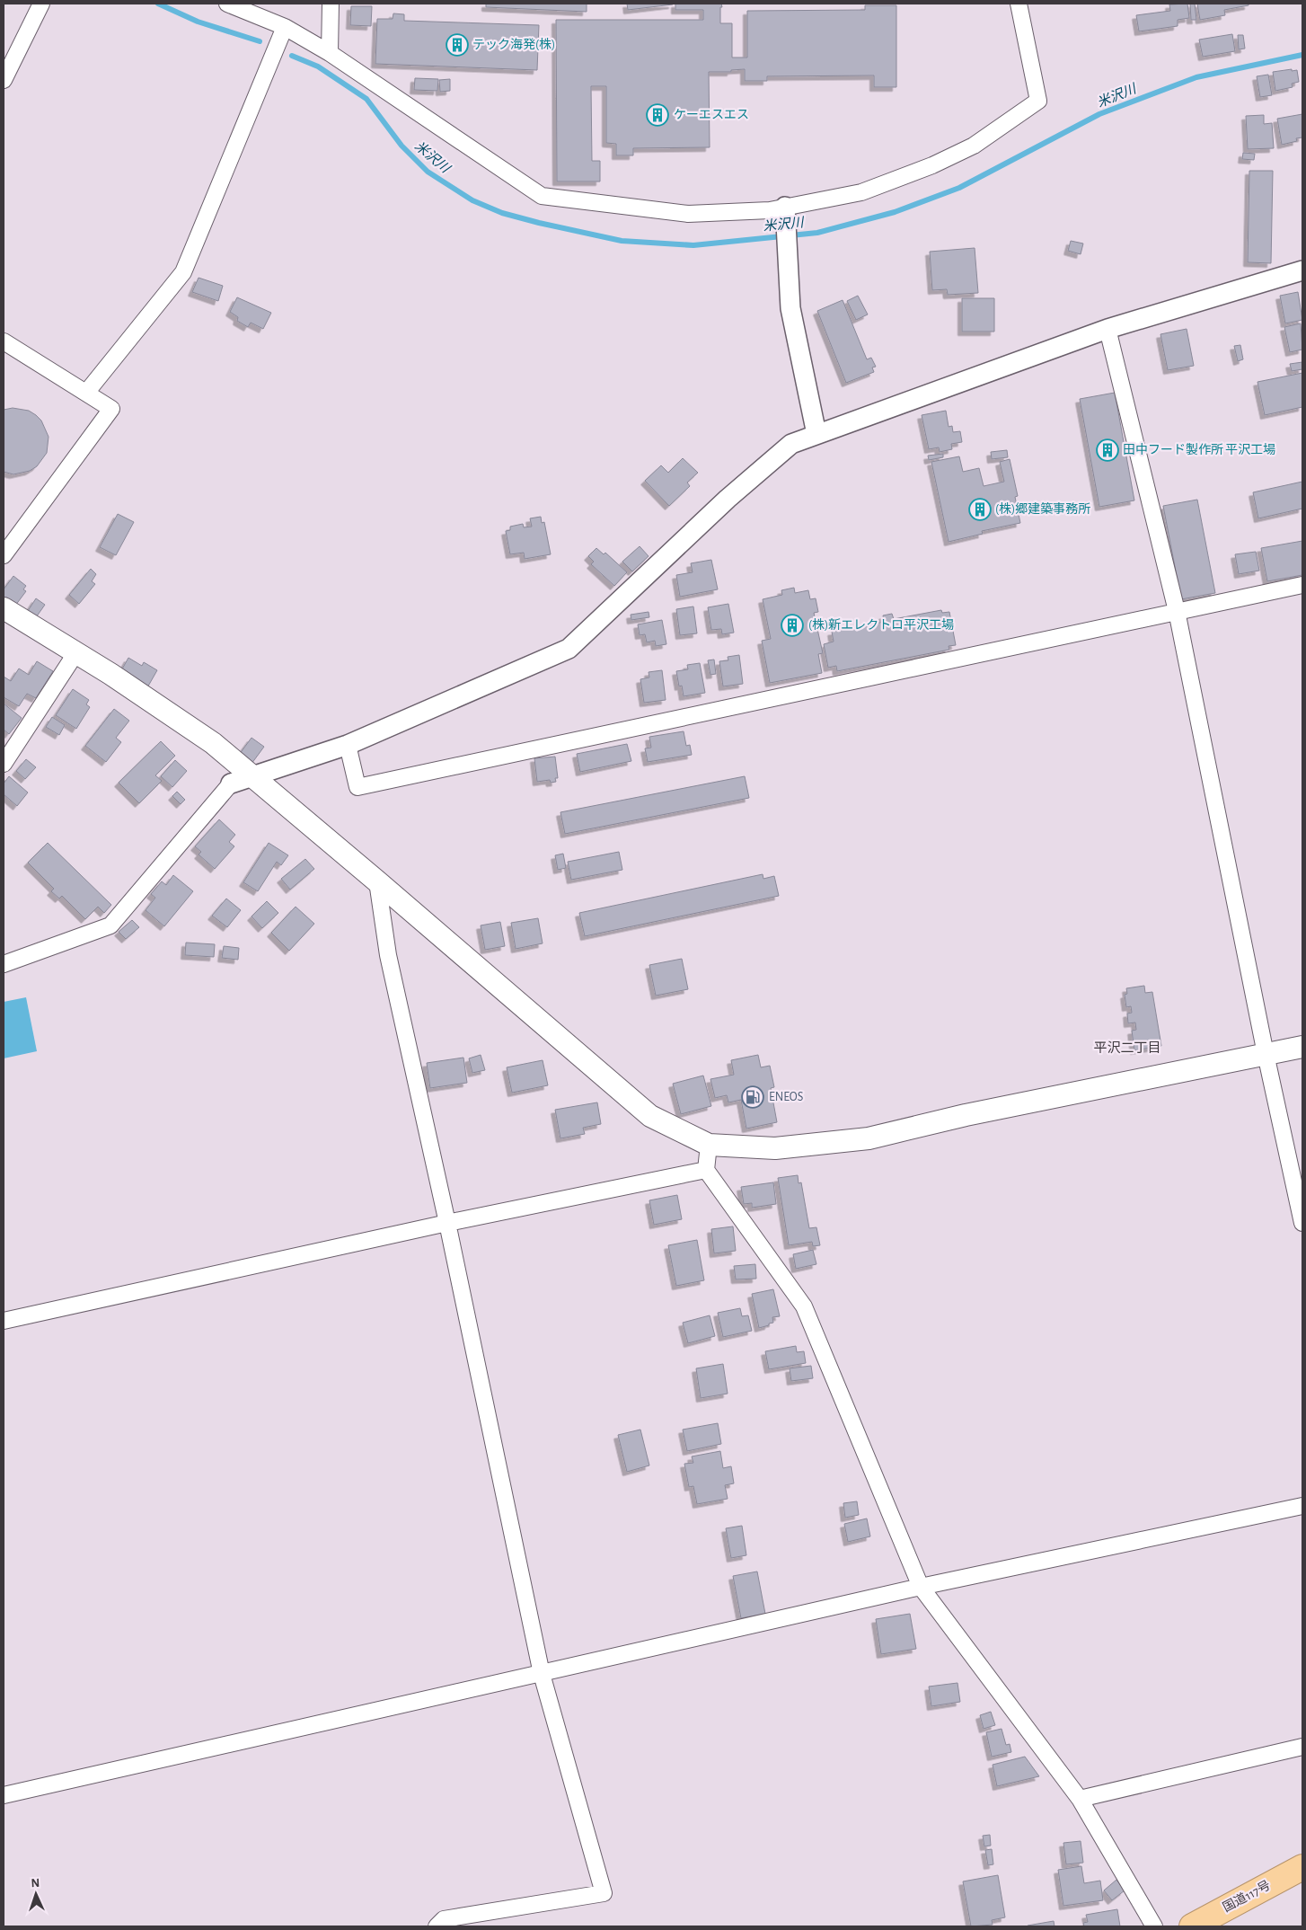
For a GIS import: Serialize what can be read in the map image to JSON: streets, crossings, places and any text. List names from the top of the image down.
{
  "streets": {
    "highway": ["国道117号"]
  },
  "districts": ["平沢二丁目"],
  "water": ["米沢川"],
  "places": {
    "building": [
      "テック海発(株)",
      "ケーエスエス",
      "田中フード製作所 平沢工場",
      "(株)郷建築事務所",
      "(株)新エレクトロ平沢工場"
    ],
    "fuel station": ["ENEOS"]
  },
  "north": "top"
}
